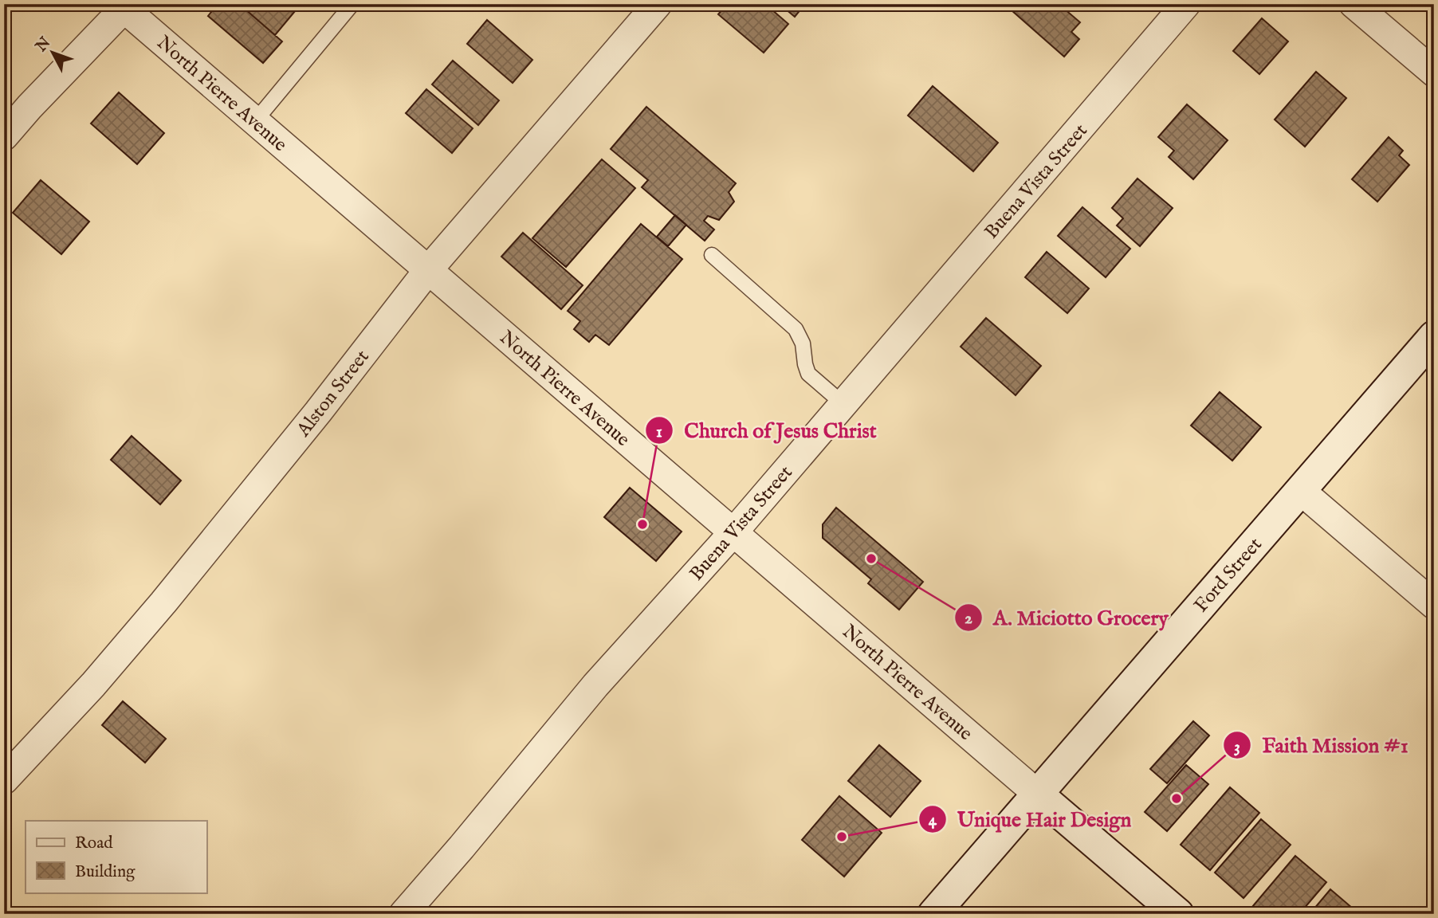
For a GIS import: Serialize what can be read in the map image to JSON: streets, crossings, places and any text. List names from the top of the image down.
{
  "streets": {
    "main road": ["Ford Street"],
    "street": ["North Pierre Avenue", "Buena Vista Street", "Alston Street"]
  },
  "crossings": [
    ["North Pierre Avenue", "Buena Vista Street"],
    ["North Pierre Avenue", "Alston Street"],
    ["North Pierre Avenue", "Ford Street"]
  ],
  "places": [
    "Church of Jesus Christ",
    "A. Miciotto Grocery",
    "Faith Mission #1",
    "Unique Hair Design"
  ],
  "legend": ["Road", "Building"],
  "north": "top left"
}
